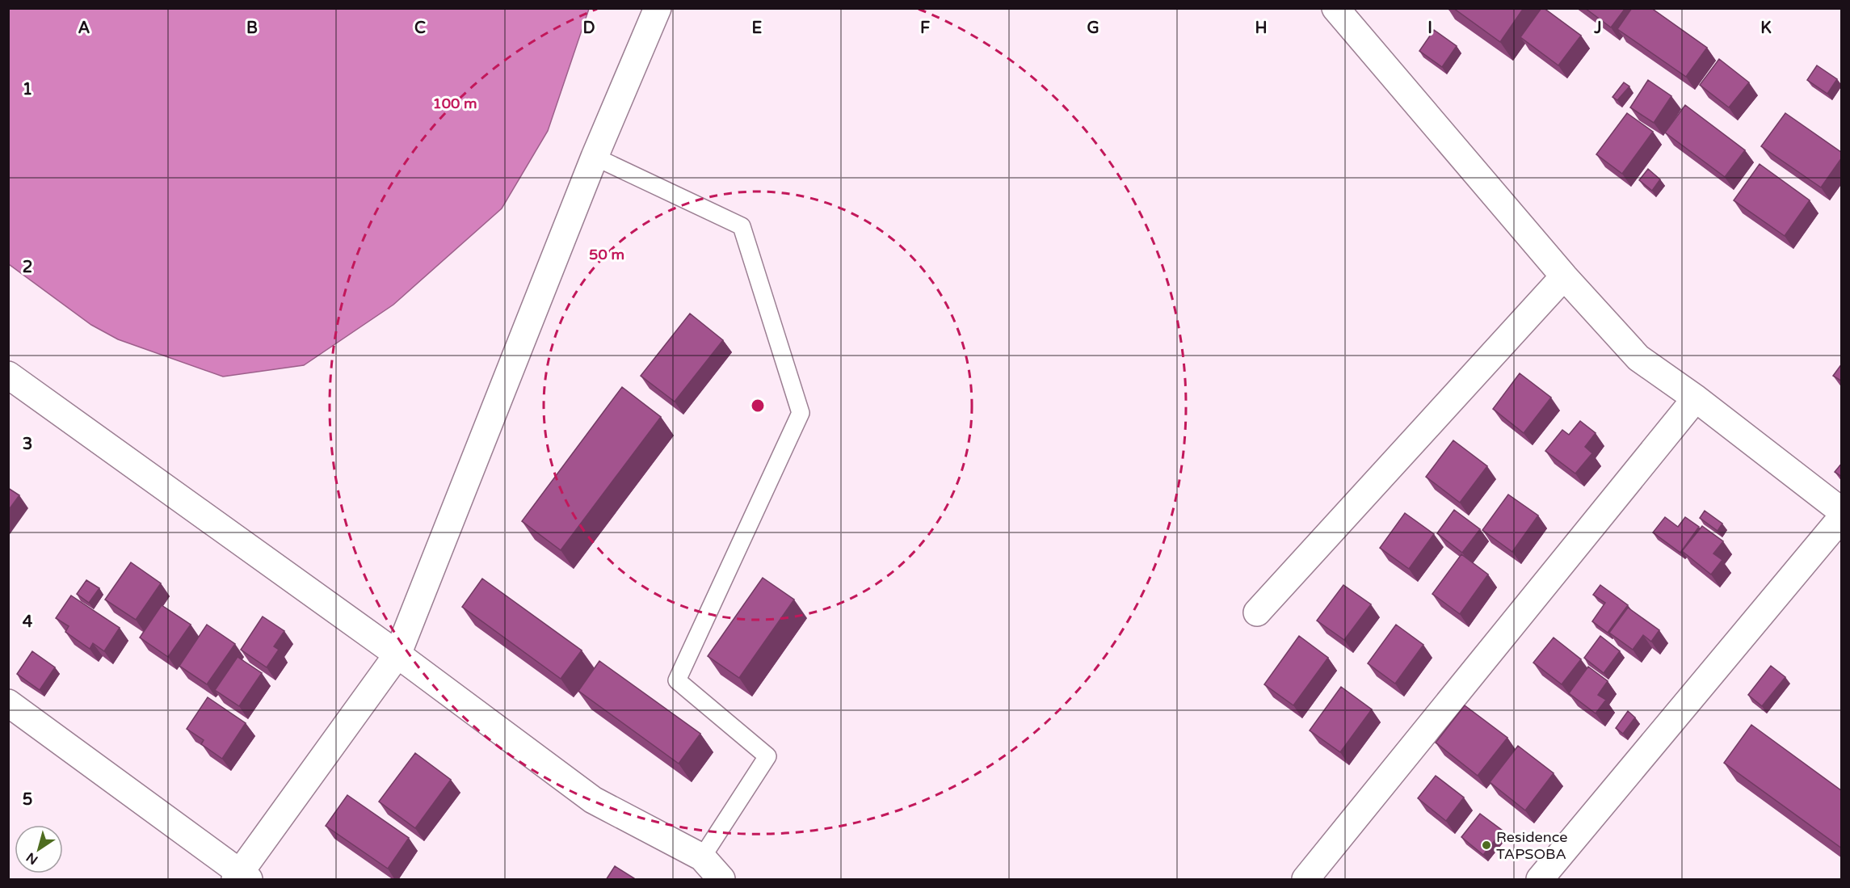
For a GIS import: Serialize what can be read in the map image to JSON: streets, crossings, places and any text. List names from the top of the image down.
{
  "places": ["Residence TAPSOBA"],
  "north": "bottom left",
  "grid": {
    "columns": [
      "A",
      "B",
      "C",
      "D",
      "E",
      "F",
      "G",
      "H",
      "I",
      "J",
      "K"
    ],
    "rows": [
      "1",
      "2",
      "3",
      "4",
      "5"
    ]
  },
  "rings": ["100 m", "50 m"]
}
